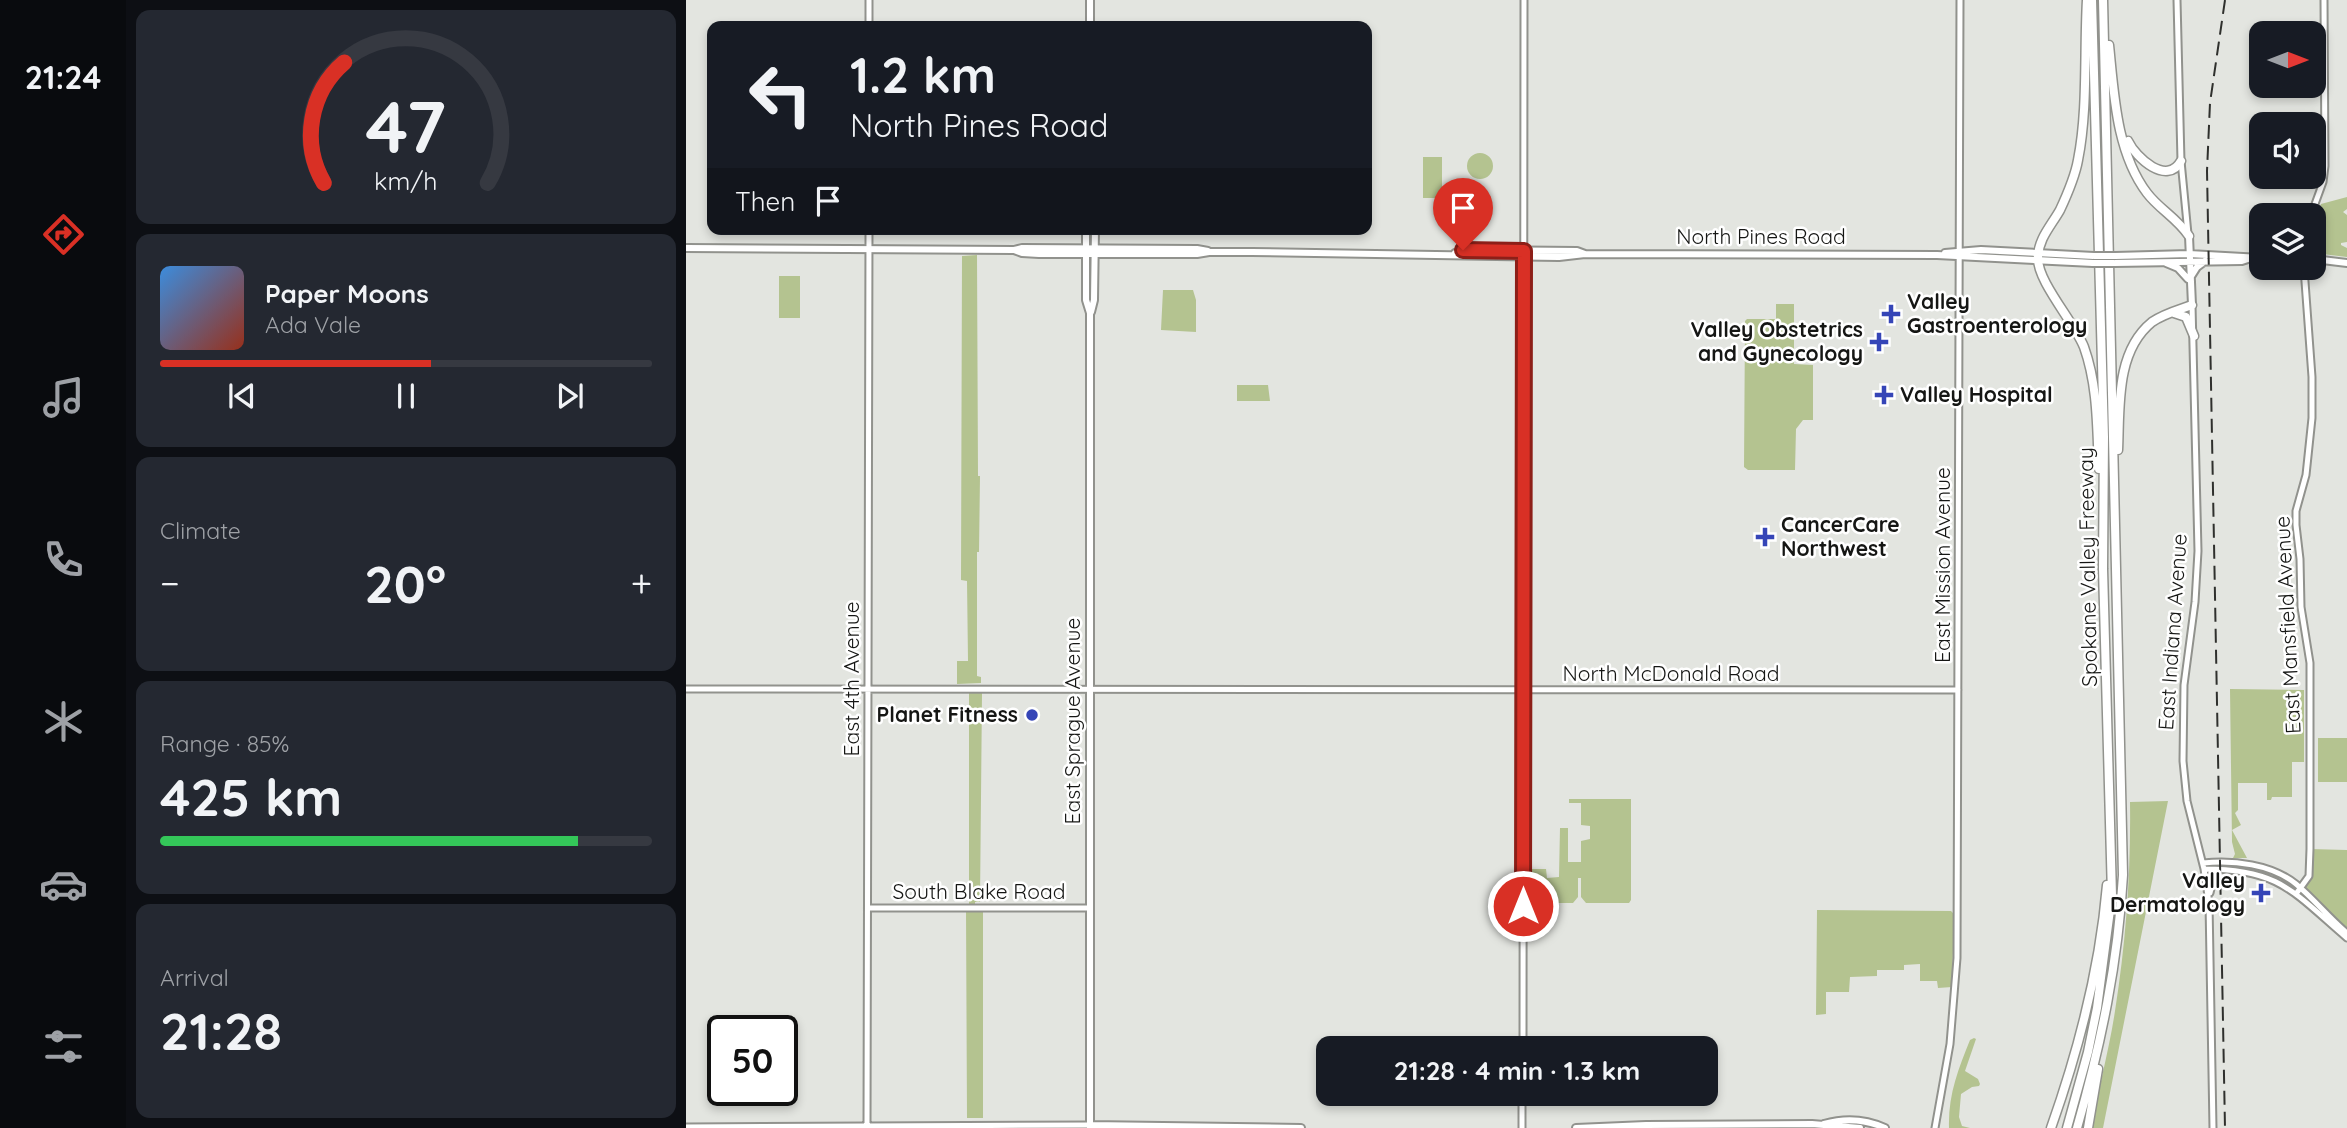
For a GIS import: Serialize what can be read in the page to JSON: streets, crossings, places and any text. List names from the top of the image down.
{
  "streets": {
    "highway": ["Spokane Valley Freeway"],
    "main road": ["North Pines Road", "East Indiana Avenue", "East Sprague Avenue"],
    "street": [
      "East Mission Avenue",
      "East Mansfield Avenue",
      "North McDonald Road",
      "East 4th Avenue",
      "South Blake Road"
    ]
  },
  "crossings": [
    ["North Pines Road", "East Mission Avenue"],
    ["North Pines Road", "East Indiana Avenue"],
    ["North Pines Road", "East 4th Avenue"],
    ["North Pines Road", "East Sprague Avenue"],
    ["East Mission Avenue", "North McDonald Road"],
    ["North McDonald Road", "East 4th Avenue"],
    ["North McDonald Road", "East Sprague Avenue"],
    ["East 4th Avenue", "South Blake Road"],
    ["East Sprague Avenue", "South Blake Road"]
  ],
  "places": {
    "health": [
      "Valley Gastroenterology",
      "Valley Obstetrics and Gynecology",
      "Valley Hospital",
      "CancerCare Northwest",
      "Valley Dermatology"
    ],
    "other": ["Planet Fitness"]
  },
  "north": "right",
  "page": {
    "tabs": "21:24",
    "turn": ["1.2 km", "North Pines Road"],
    "then": "Then",
    "song": ["Paper Moons", "Ada Vale"],
    "tile": [
      "Climate",
      ["Range · 85%", "425 km"],
      ["Arrival", "21:28"]
    ],
    "heat": ["−", "20°", "+"],
    "limit": "50",
    "trip": "21:28 · 4 min · 1.3 km",
    "gauge": ["47", "km/h"]
  }
}
